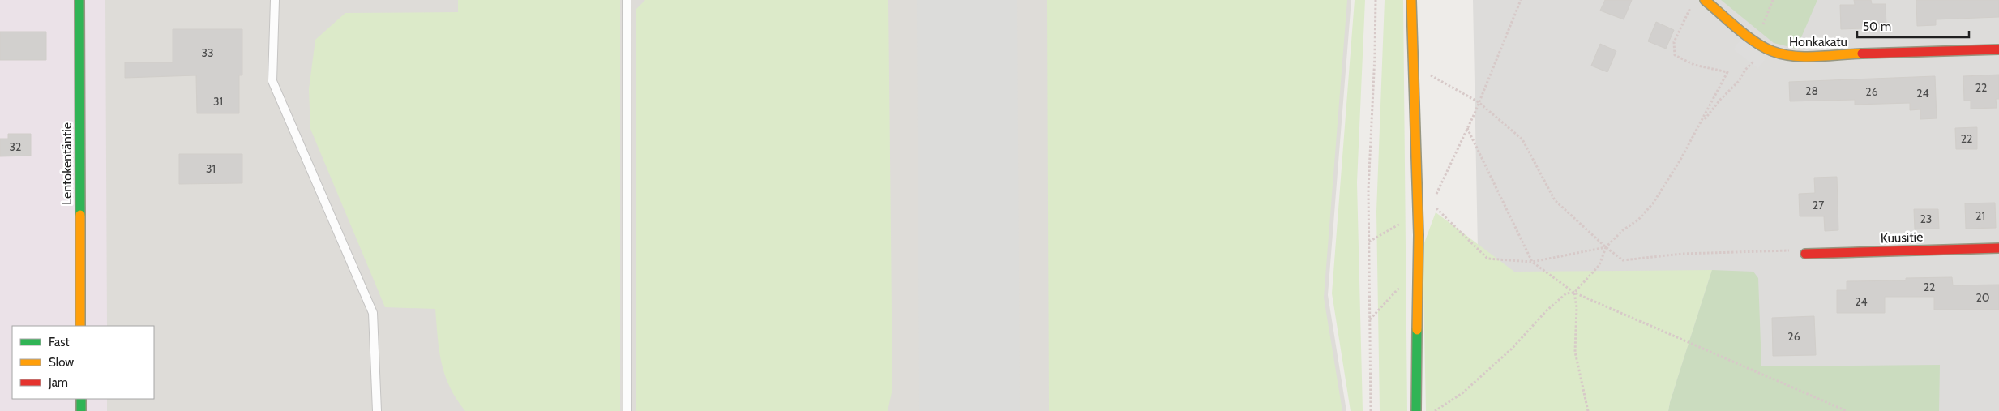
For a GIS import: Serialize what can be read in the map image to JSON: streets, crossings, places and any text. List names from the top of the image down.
{
  "streets": {
    "street": ["Honkakatu", "Lentokentäntie", "Kuusitie"]
  },
  "house_numbers": [
    "33",
    "22",
    "28",
    "26",
    "24",
    "31",
    "22",
    "32",
    "31",
    "27",
    "21",
    "23",
    "22",
    "20",
    "24",
    "26"
  ],
  "legend": ["Fast", "Slow", "Jam"],
  "scale_bar": "50 m"
}
